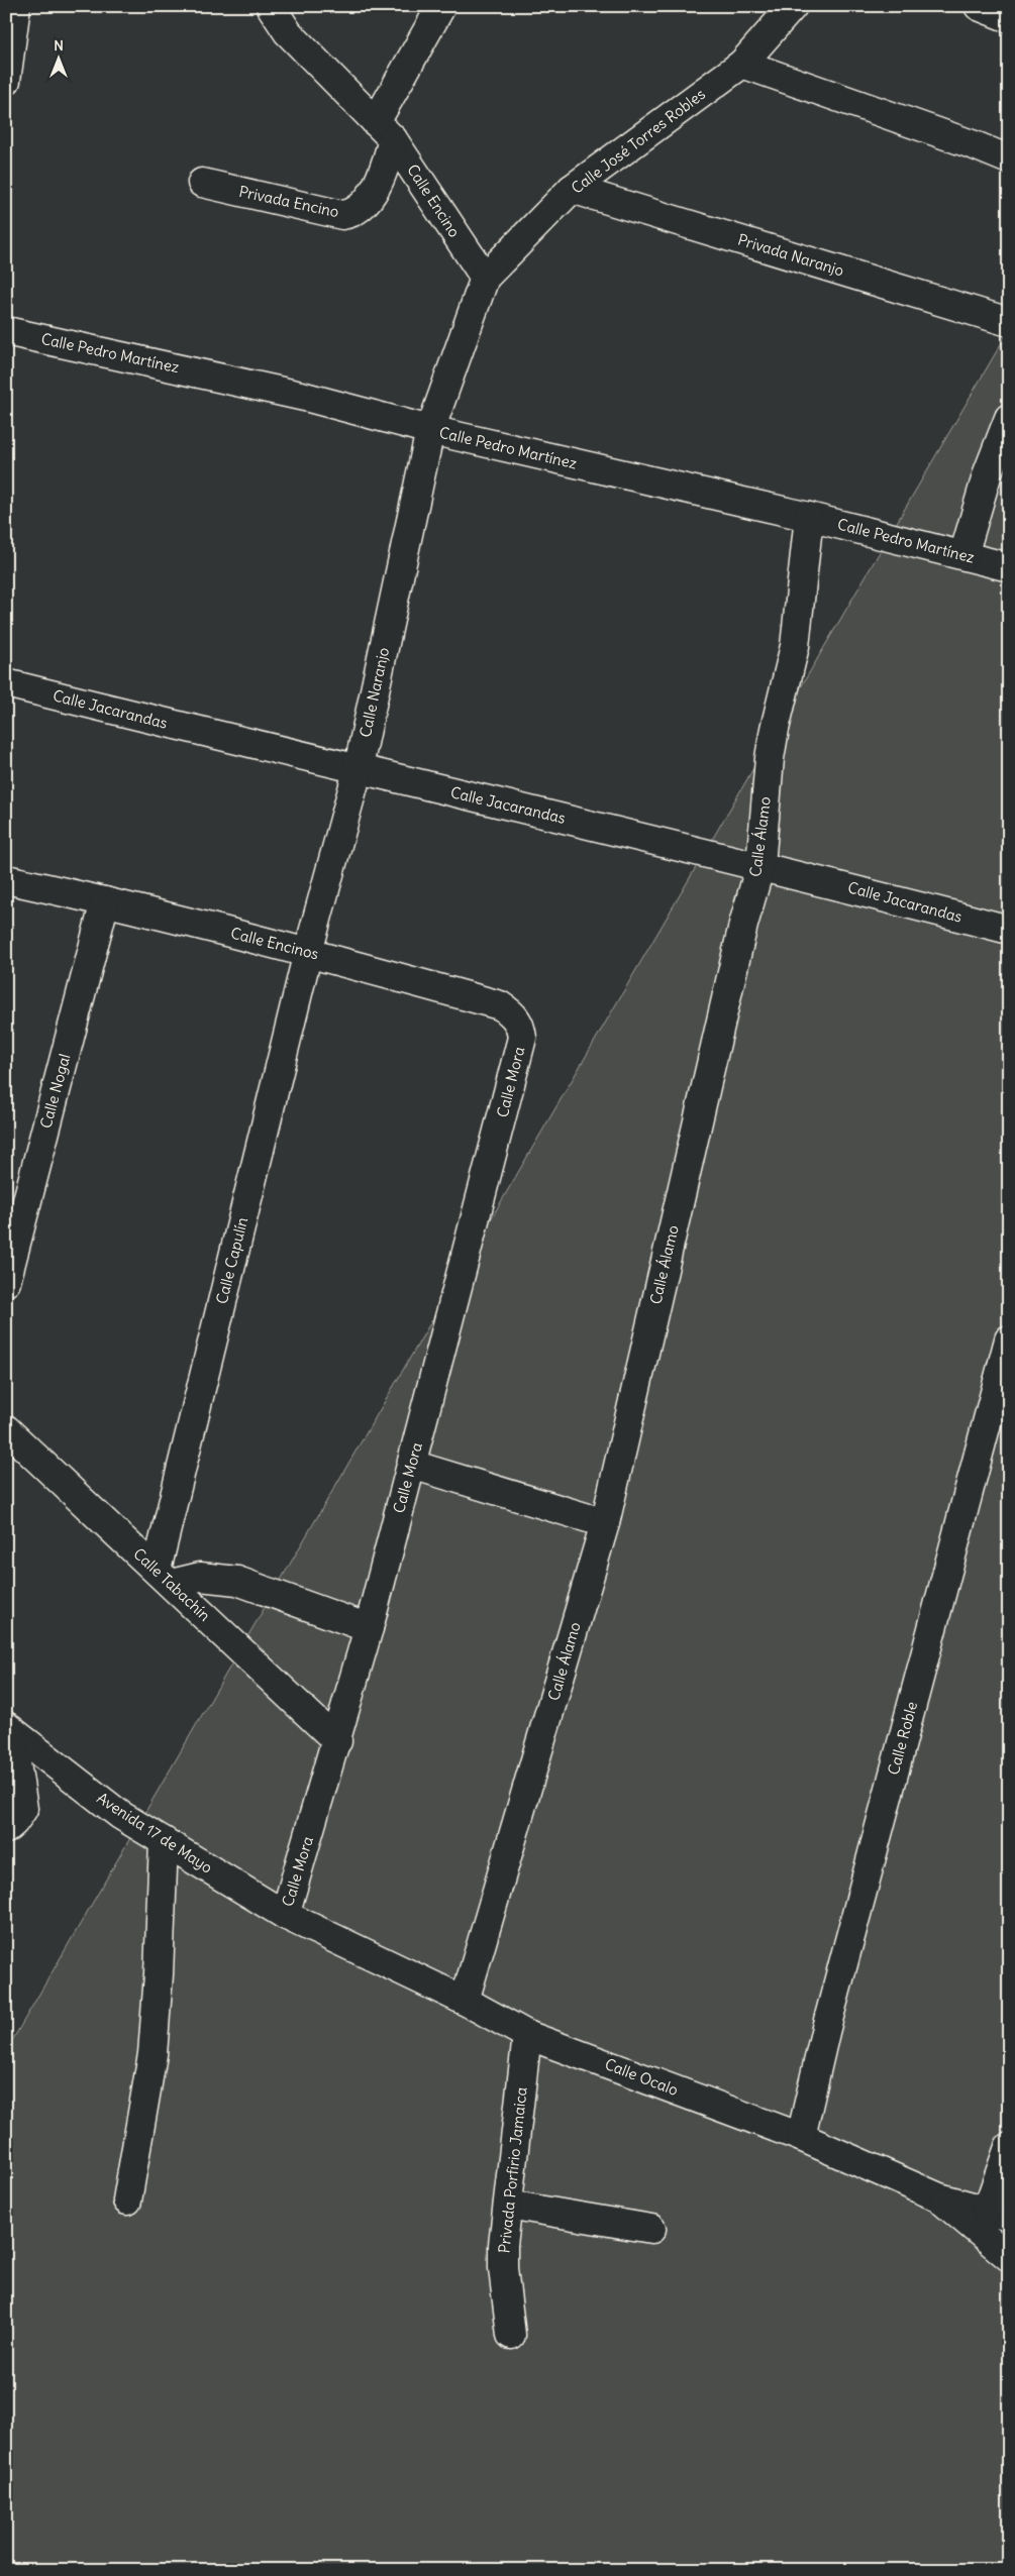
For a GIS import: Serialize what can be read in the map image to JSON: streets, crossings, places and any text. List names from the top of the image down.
{
  "streets": {
    "street": [
      "Calle José Torres Robles",
      "Calle Encino",
      "Privada Encino",
      "Privada Naranjo",
      "Calle Pedro Martínez",
      "Calle Naranjo",
      "Calle Jacarandas",
      "Calle Álamo",
      "Calle Encinos",
      "Calle Mora",
      "Calle Nogal",
      "Calle Capulín",
      "Calle Tabachín",
      "Calle Roble",
      "Avenida 17 de Mayo",
      "Calle Ocalo",
      "Privada Porfirio Jamaica"
    ]
  },
  "crossings": [
    ["Calle José Torres Robles", "Calle Encino"],
    ["Calle José Torres Robles", "Privada Naranjo"],
    ["Calle Encino", "Privada Encino"],
    ["Calle Pedro Martínez", "Calle Naranjo"],
    ["Calle Pedro Martínez", "Calle Álamo"],
    ["Calle Naranjo", "Calle Jacarandas"],
    ["Calle Naranjo", "Calle Encinos"],
    ["Calle Naranjo", "Calle Capulín"],
    ["Calle Jacarandas", "Calle Álamo"],
    ["Calle Álamo", "Calle Ocalo"],
    ["Calle Encinos", "Calle Mora"],
    ["Calle Encinos", "Calle Nogal"],
    ["Calle Encinos", "Calle Capulín"],
    ["Calle Mora", "Calle Tabachín"],
    ["Calle Mora", "Avenida 17 de Mayo"],
    ["Calle Mora", "Calle Ocalo"],
    ["Calle Capulín", "Calle Tabachín"],
    ["Calle Roble", "Calle Ocalo"],
    ["Avenida 17 de Mayo", "Calle Ocalo"],
    ["Calle Ocalo", "Privada Porfirio Jamaica"]
  ],
  "north": "top"
}
